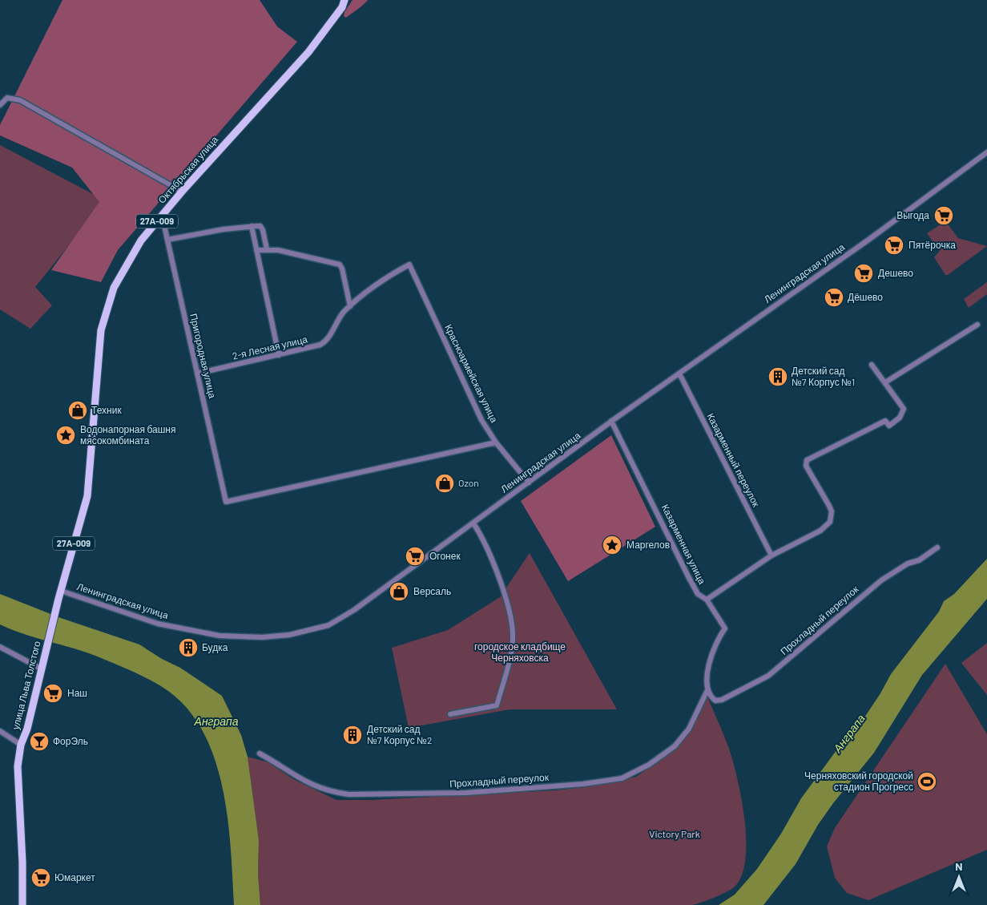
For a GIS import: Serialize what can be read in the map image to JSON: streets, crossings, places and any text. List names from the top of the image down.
{
  "streets": {
    "main road": ["Октябрьская улица", "27А-009", "улица Льва Толстого"],
    "street": [
      "Ленинградская улица",
      "2-я Лесная улица",
      "Пригородная улица",
      "Красноармейская улица",
      "Казарменный переулок",
      "Казарменная улица",
      "Прохладный переулок"
    ]
  },
  "crossings": [
    ["Октябрьская улица", "Ленинградская улица"],
    ["Октябрьская улица", "Пригородная улица"],
    ["Октябрьская улица", "улица Льва Толстого"],
    ["Ленинградская улица", "Красноармейская улица"],
    ["Ленинградская улица", "Казарменный переулок"],
    ["Ленинградская улица", "Казарменная улица"],
    ["Ленинградская улица", "улица Льва Толстого"],
    ["2-я Лесная улица", "Пригородная улица"],
    ["2-я Лесная улица", "Красноармейская улица"],
    ["Пригородная улица", "Красноармейская улица"],
    ["Казарменная улица", "Прохладный переулок"]
  ],
  "water": ["Анграпа"],
  "parks": ["городское кладбище Черняховска", "Victory Park"],
  "places": {
    "supermarket": [
      "Выгода",
      "Пятёрочка",
      "Дешево",
      "Дёшево",
      "Огонек",
      "Наш",
      "Юмаркет"
    ],
    "building": ["Детский сад №7 Корпус №1", "Будка", "Детский сад №7 Корпус №2"],
    "shop": ["Техник", "Ozon", "Версаль"],
    "place": ["Водонапорная башня мясокомбината", "Маргелов"],
    "bar": ["ФорЭль"],
    "sports": ["Черняховский городской стадион Прогресс"]
  },
  "north": "top"
}
